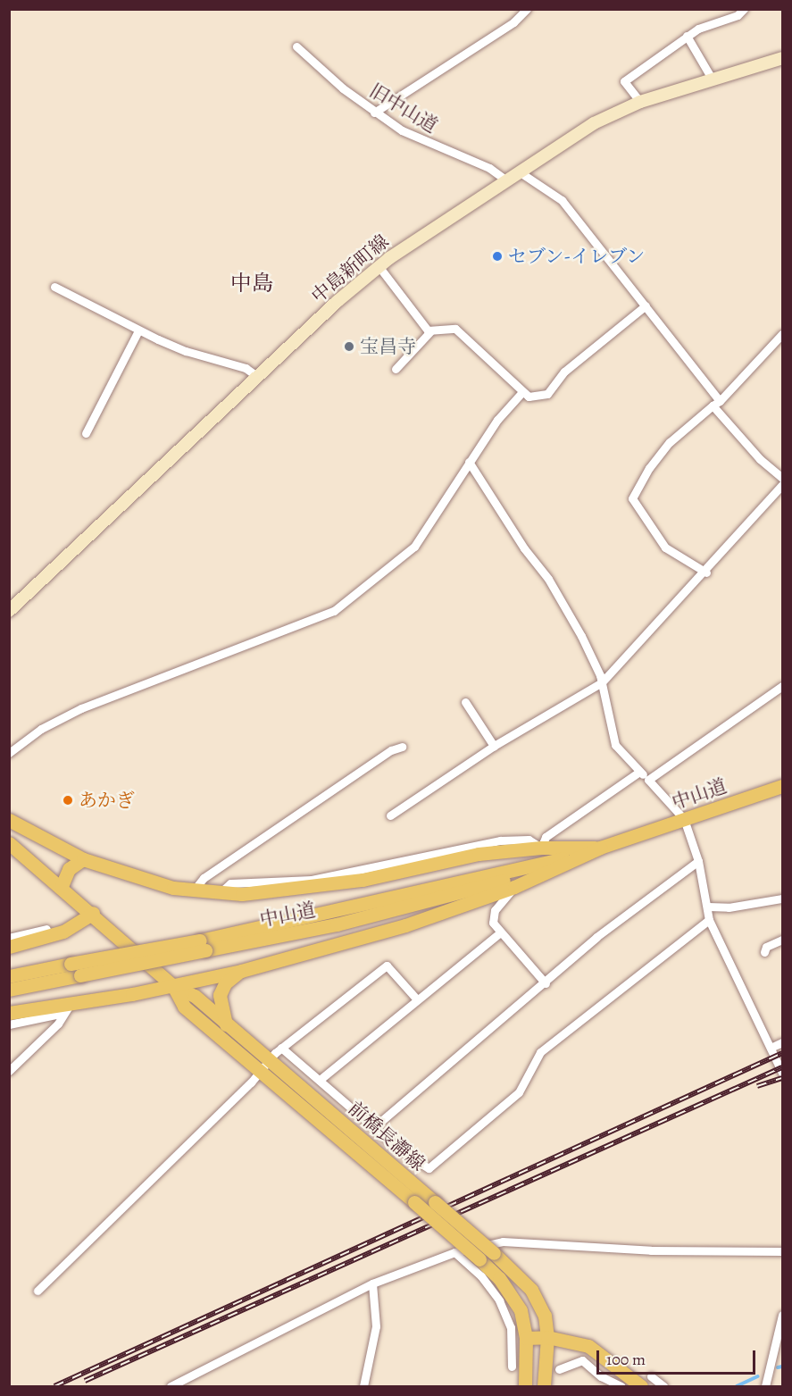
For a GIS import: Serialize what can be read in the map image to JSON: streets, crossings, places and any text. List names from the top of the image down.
{
  "streets": {
    "main road": ["中島新町線", "中山道", "前橋長瀞線"],
    "street": ["旧中山道"]
  },
  "crossings": [
    ["旧中山道", "中島新町線"]
  ],
  "districts": ["中島"],
  "places": ["セブン-イレブン", "宝昌寺", "あかぎ"],
  "scale_bar": "100 m"
}
